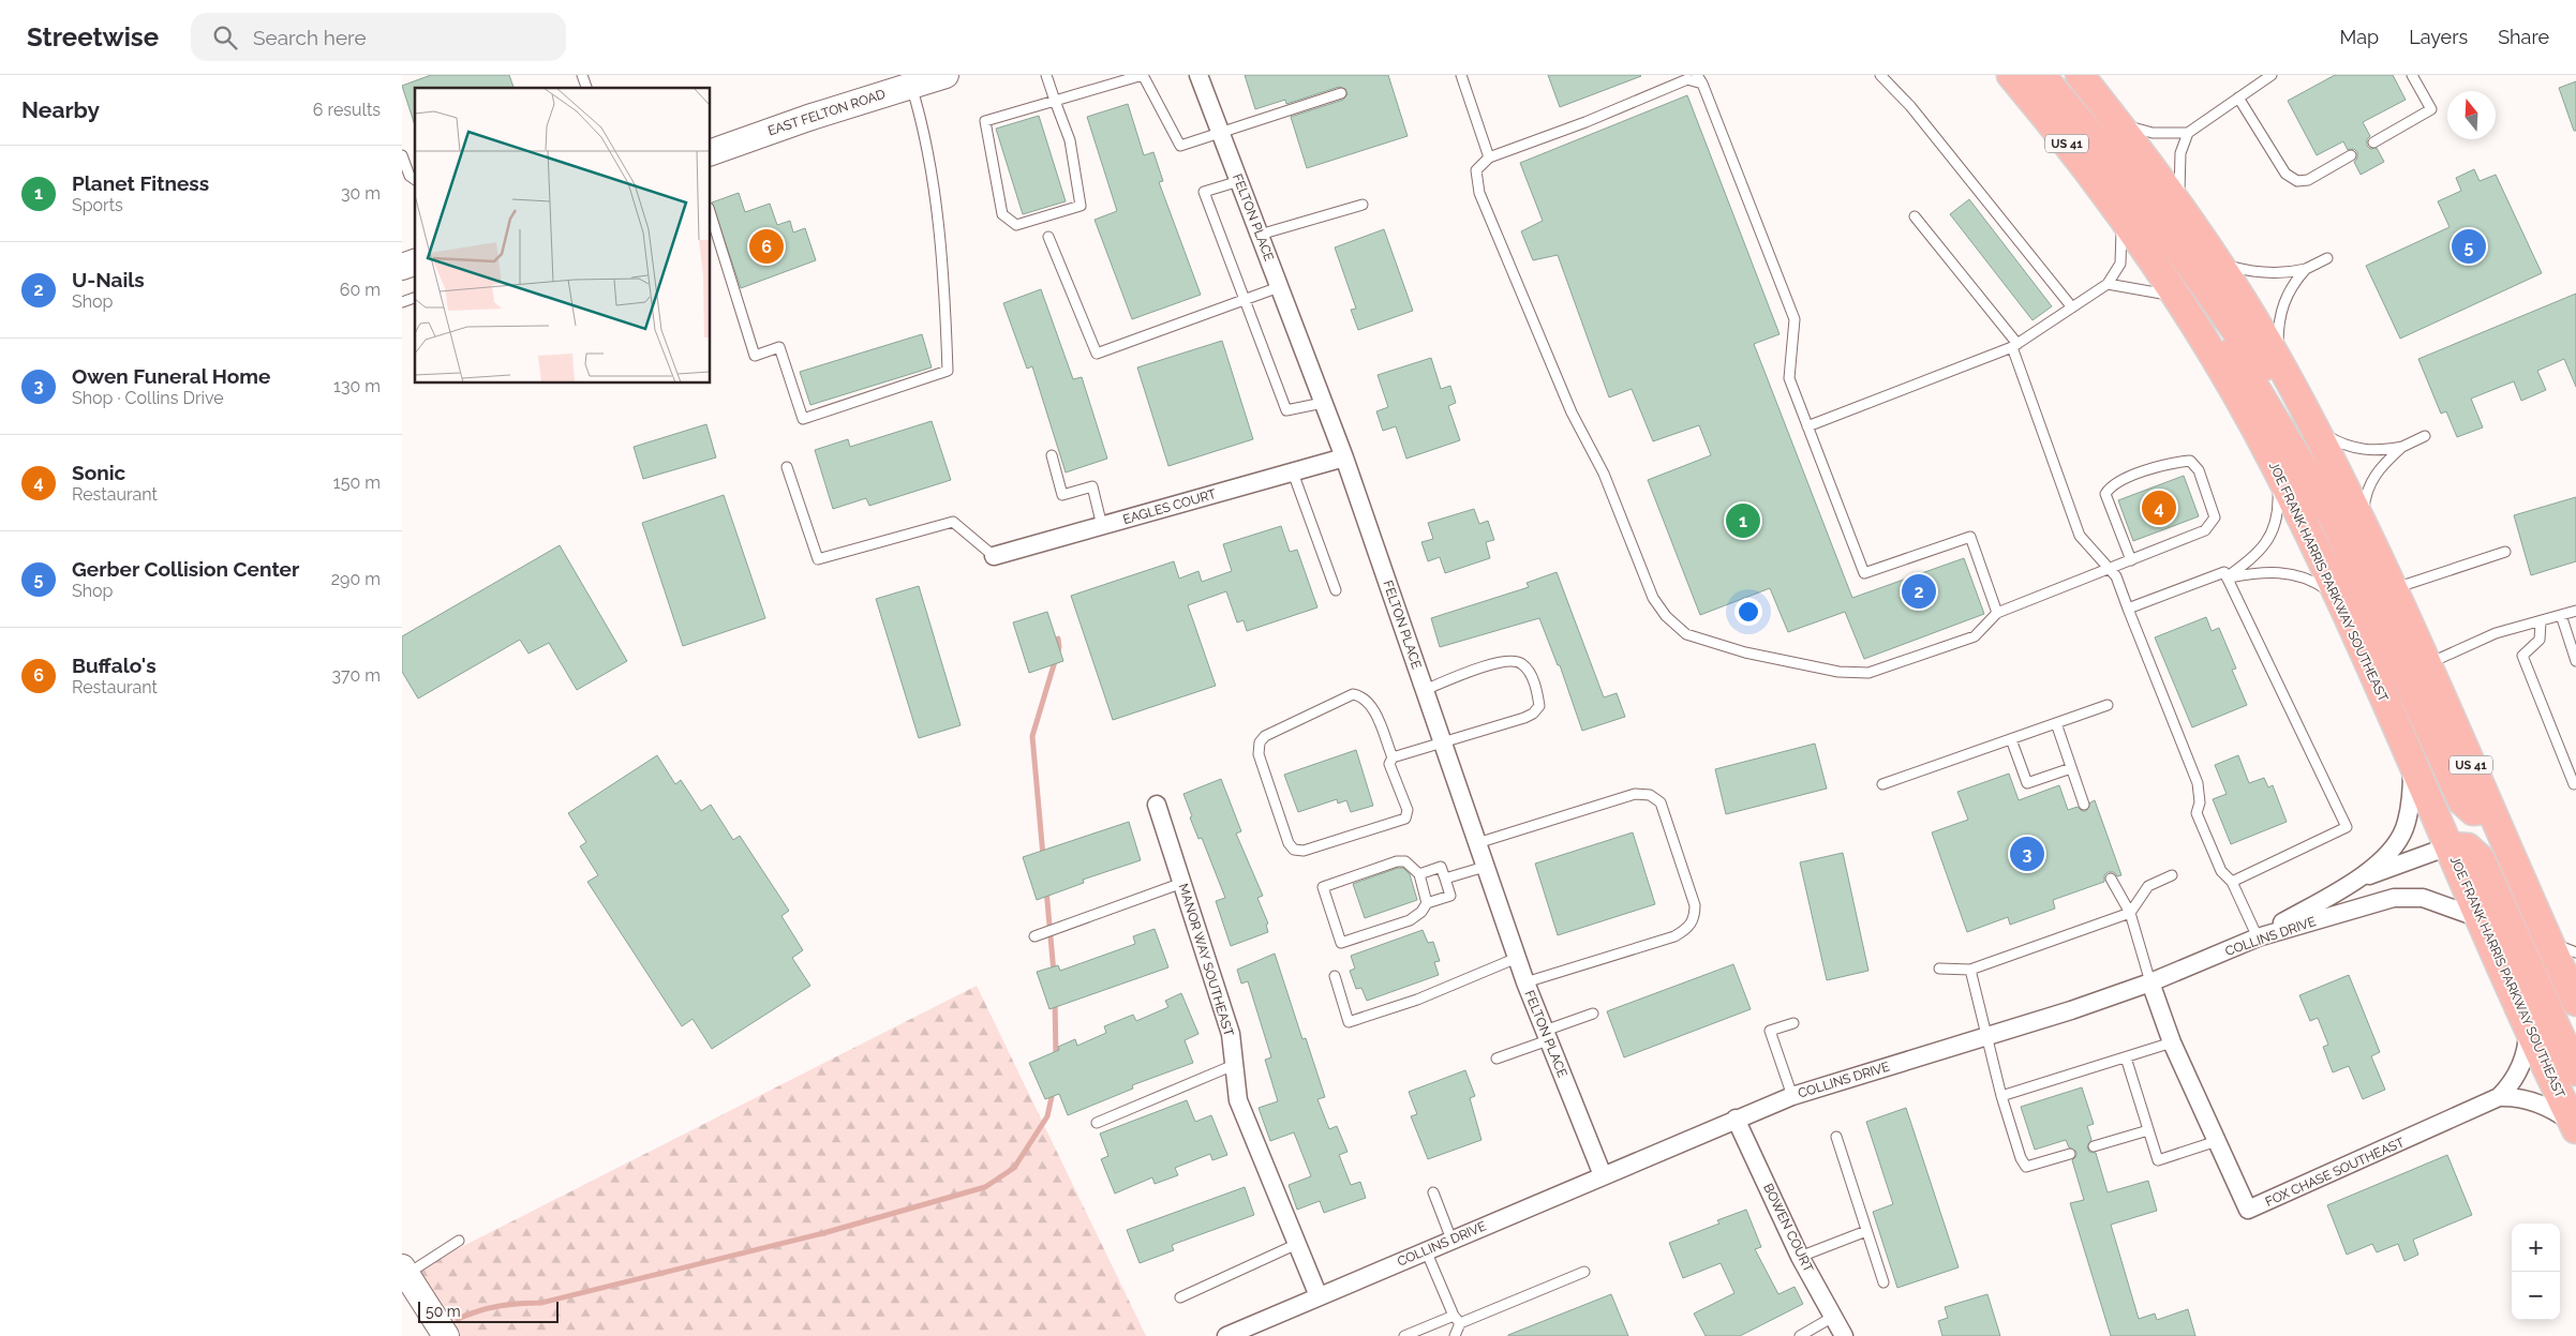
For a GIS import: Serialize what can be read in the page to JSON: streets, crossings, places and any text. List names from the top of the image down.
{
  "streets": {
    "main road": ["US 41", "JOE FRANK HARRIS PARKWAY SOUTHEAST"],
    "street": [
      "EAST FELTON ROAD",
      "FELTON PLACE",
      "EAGLES COURT",
      "COLLINS DRIVE",
      "MANOR WAY SOUTHEAST",
      "FOX CHASE SOUTHEAST",
      "BOWEN COURT"
    ]
  },
  "crossings": [
    ["FELTON PLACE", "EAGLES COURT"],
    ["FELTON PLACE", "COLLINS DRIVE"],
    ["JOE FRANK HARRIS PARKWAY SOUTHEAST", "COLLINS DRIVE"],
    ["JOE FRANK HARRIS PARKWAY SOUTHEAST", "FOX CHASE SOUTHEAST"],
    ["COLLINS DRIVE", "MANOR WAY SOUTHEAST"],
    ["COLLINS DRIVE", "FOX CHASE SOUTHEAST"],
    ["COLLINS DRIVE", "BOWEN COURT"]
  ],
  "scale_bar": "50 m",
  "north": "top",
  "page": {
    "header": "Streetwise",
    "search": "Search here",
    "nav": ["Map", "Layers", "Share"],
    "heading": ["Nearby", "6 results"],
    "list": [
      {
        "mark": "1",
        "name": "Planet Fitness",
        "note": "Sports",
        "value": "30 m"
      },
      {
        "mark": "2",
        "name": "U-Nails",
        "note": "Shop",
        "value": "60 m"
      },
      {
        "mark": "3",
        "name": "Owen Funeral Home",
        "note": "Shop · Collins Drive",
        "value": "130 m"
      },
      {
        "mark": "4",
        "name": "Sonic",
        "note": "Restaurant",
        "value": "150 m"
      },
      {
        "mark": "5",
        "name": "Gerber Collision Center",
        "note": "Shop",
        "value": "290 m"
      },
      {
        "mark": "6",
        "name": "Buffalo's",
        "note": "Restaurant",
        "value": "370 m"
      }
    ],
    "pins": [
      "5",
      "6",
      "4",
      "1",
      "2",
      "3"
    ],
    "map_buttons": ["+", "−"],
    "scale": "50 m"
  }
}
